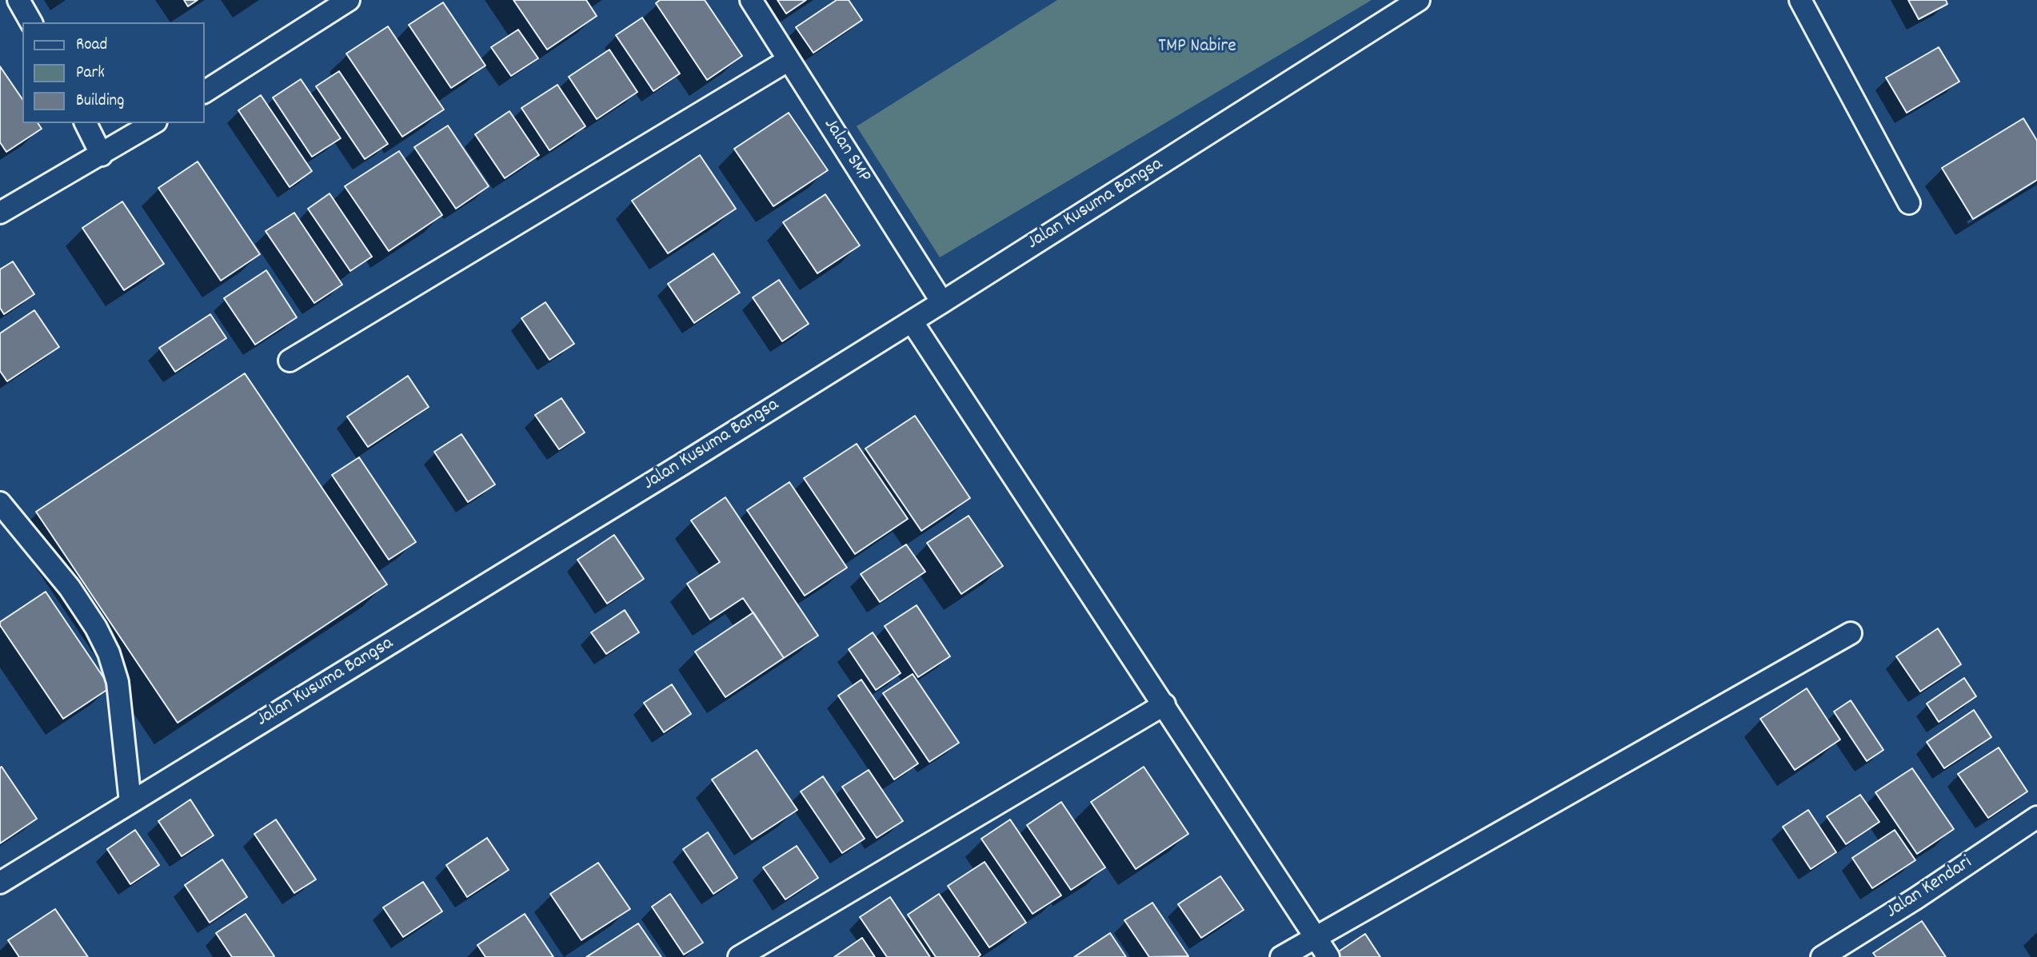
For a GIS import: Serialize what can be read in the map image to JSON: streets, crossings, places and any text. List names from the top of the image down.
{
  "streets": {
    "street": ["Jalan SMP", "Jalan Kusuma Bangsa", "Jalan Kendari"]
  },
  "crossings": [
    ["Jalan SMP", "Jalan Kusuma Bangsa"]
  ],
  "parks": ["TMP Nabire"],
  "legend": ["Road", "Park", "Building"]
}
